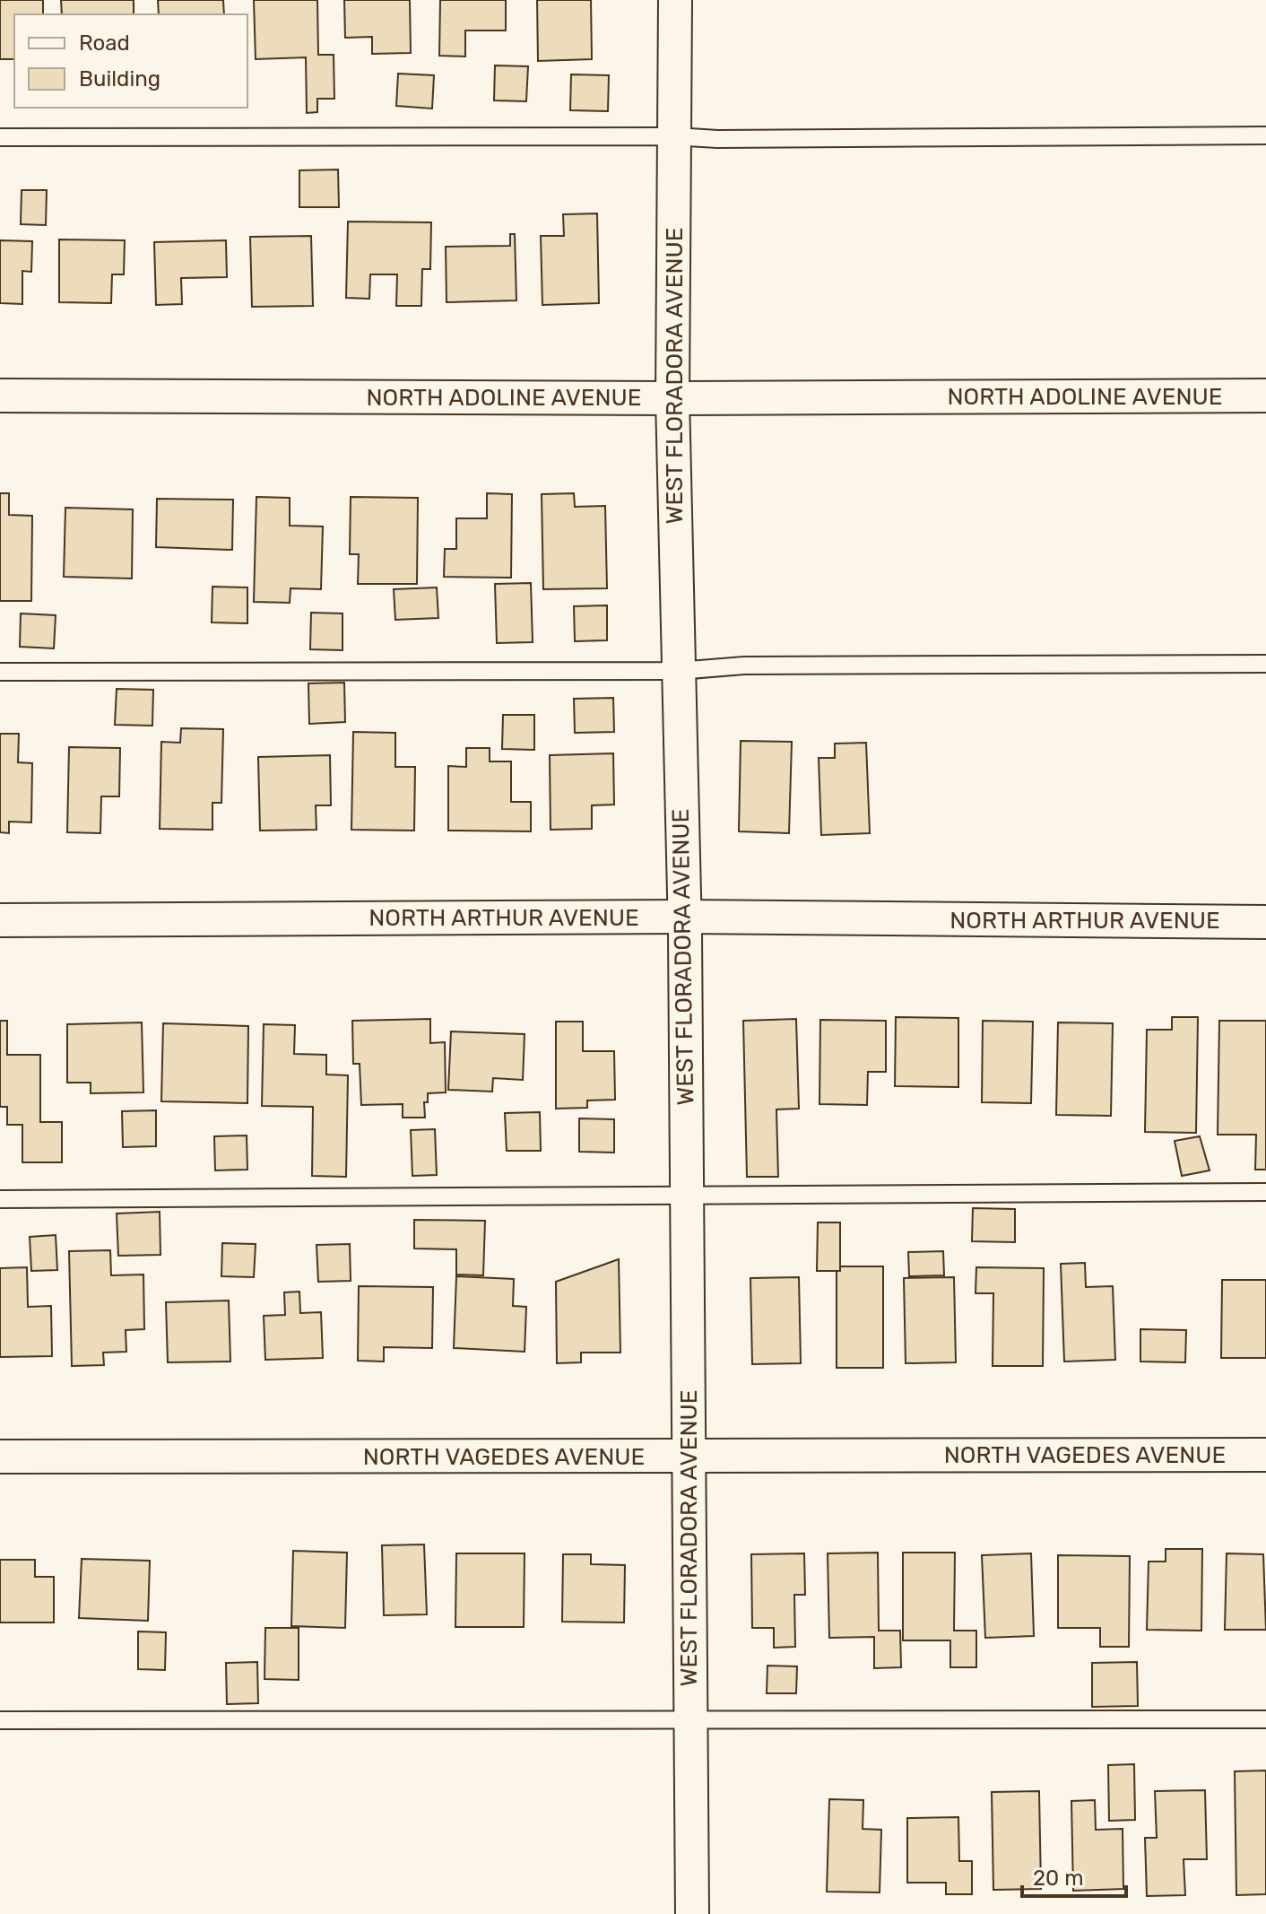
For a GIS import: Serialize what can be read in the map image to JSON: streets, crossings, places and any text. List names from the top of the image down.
{
  "streets": {
    "street": [
      "WEST FLORADORA AVENUE",
      "NORTH ADOLINE AVENUE",
      "NORTH ARTHUR AVENUE",
      "NORTH VAGEDES AVENUE"
    ]
  },
  "crossings": [
    ["WEST FLORADORA AVENUE", "NORTH ADOLINE AVENUE"],
    ["WEST FLORADORA AVENUE", "NORTH ARTHUR AVENUE"],
    ["WEST FLORADORA AVENUE", "NORTH VAGEDES AVENUE"]
  ],
  "legend": ["Road", "Building"],
  "scale_bar": "20 m"
}
